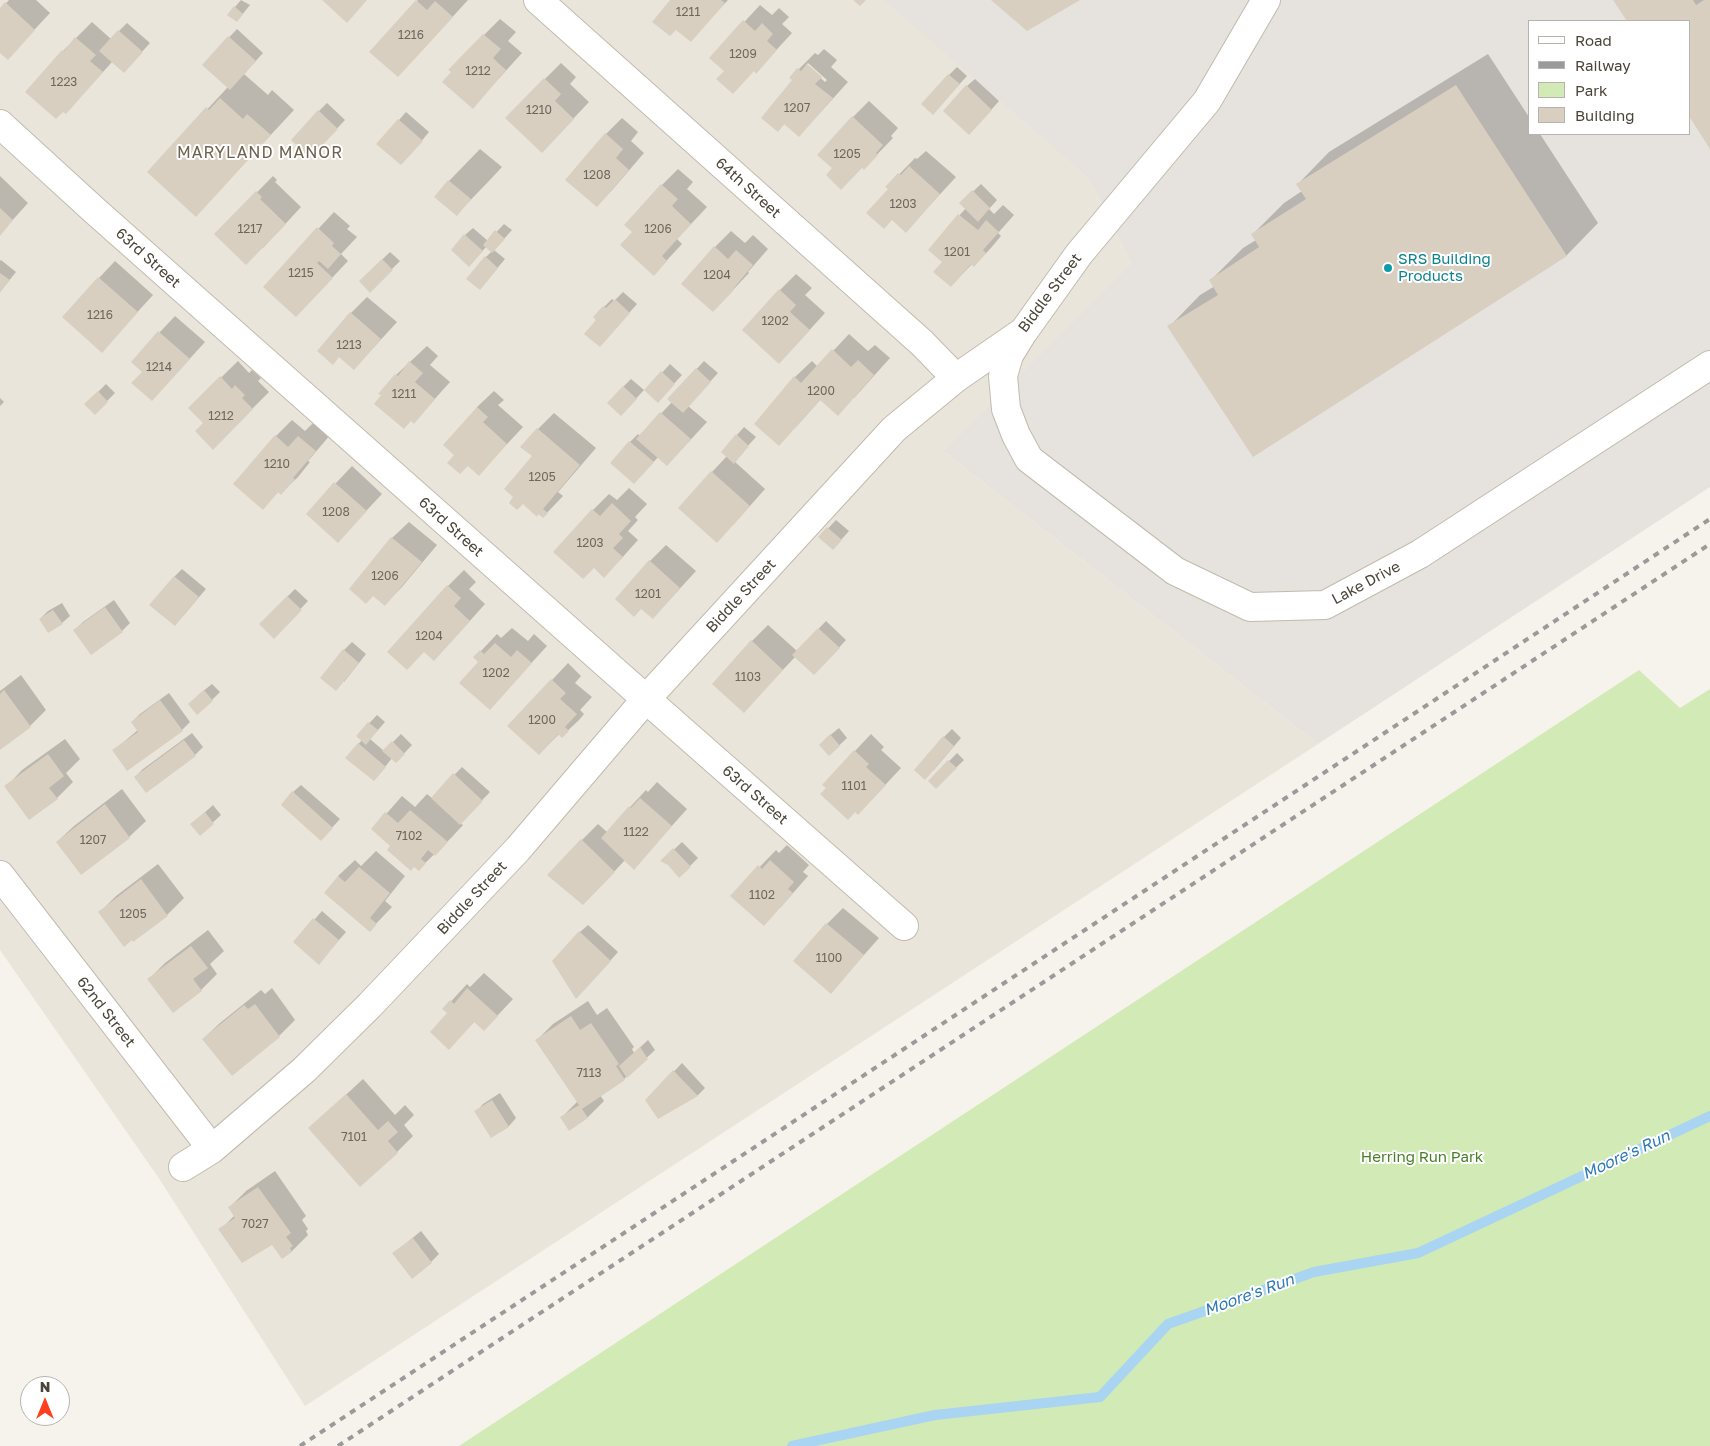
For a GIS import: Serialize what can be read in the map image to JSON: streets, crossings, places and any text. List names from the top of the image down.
{
  "streets": {
    "street": [
      "64th Street",
      "63rd Street",
      "Biddle Street",
      "Lake Drive",
      "62nd Street"
    ]
  },
  "crossings": [
    ["64th Street", "Biddle Street"],
    ["63rd Street", "Biddle Street"],
    ["Biddle Street", "Lake Drive"],
    ["Biddle Street", "62nd Street"]
  ],
  "districts": ["MARYLAND MANOR"],
  "water": ["Moore's Run"],
  "parks": ["Herring Run Park"],
  "places": ["SRS Building Products"],
  "house_numbers": [
    "1211",
    "1216",
    "1209",
    "1212",
    "1223",
    "1207",
    "1210",
    "1205",
    "1208",
    "1203",
    "1217",
    "1206",
    "1201",
    "1215",
    "1204",
    "1216",
    "1202",
    "1213",
    "1214",
    "1200",
    "1211",
    "1212",
    "1210",
    "1205",
    "1208",
    "1203",
    "1206",
    "1201",
    "1204",
    "1202",
    "1103",
    "1200",
    "1101",
    "1122",
    "7102",
    "1207",
    "1102",
    "1205",
    "1100",
    "7113",
    "7101",
    "7027"
  ],
  "legend": [
    "Road",
    "Railway",
    "Park",
    "Building"
  ],
  "north": "top"
}
